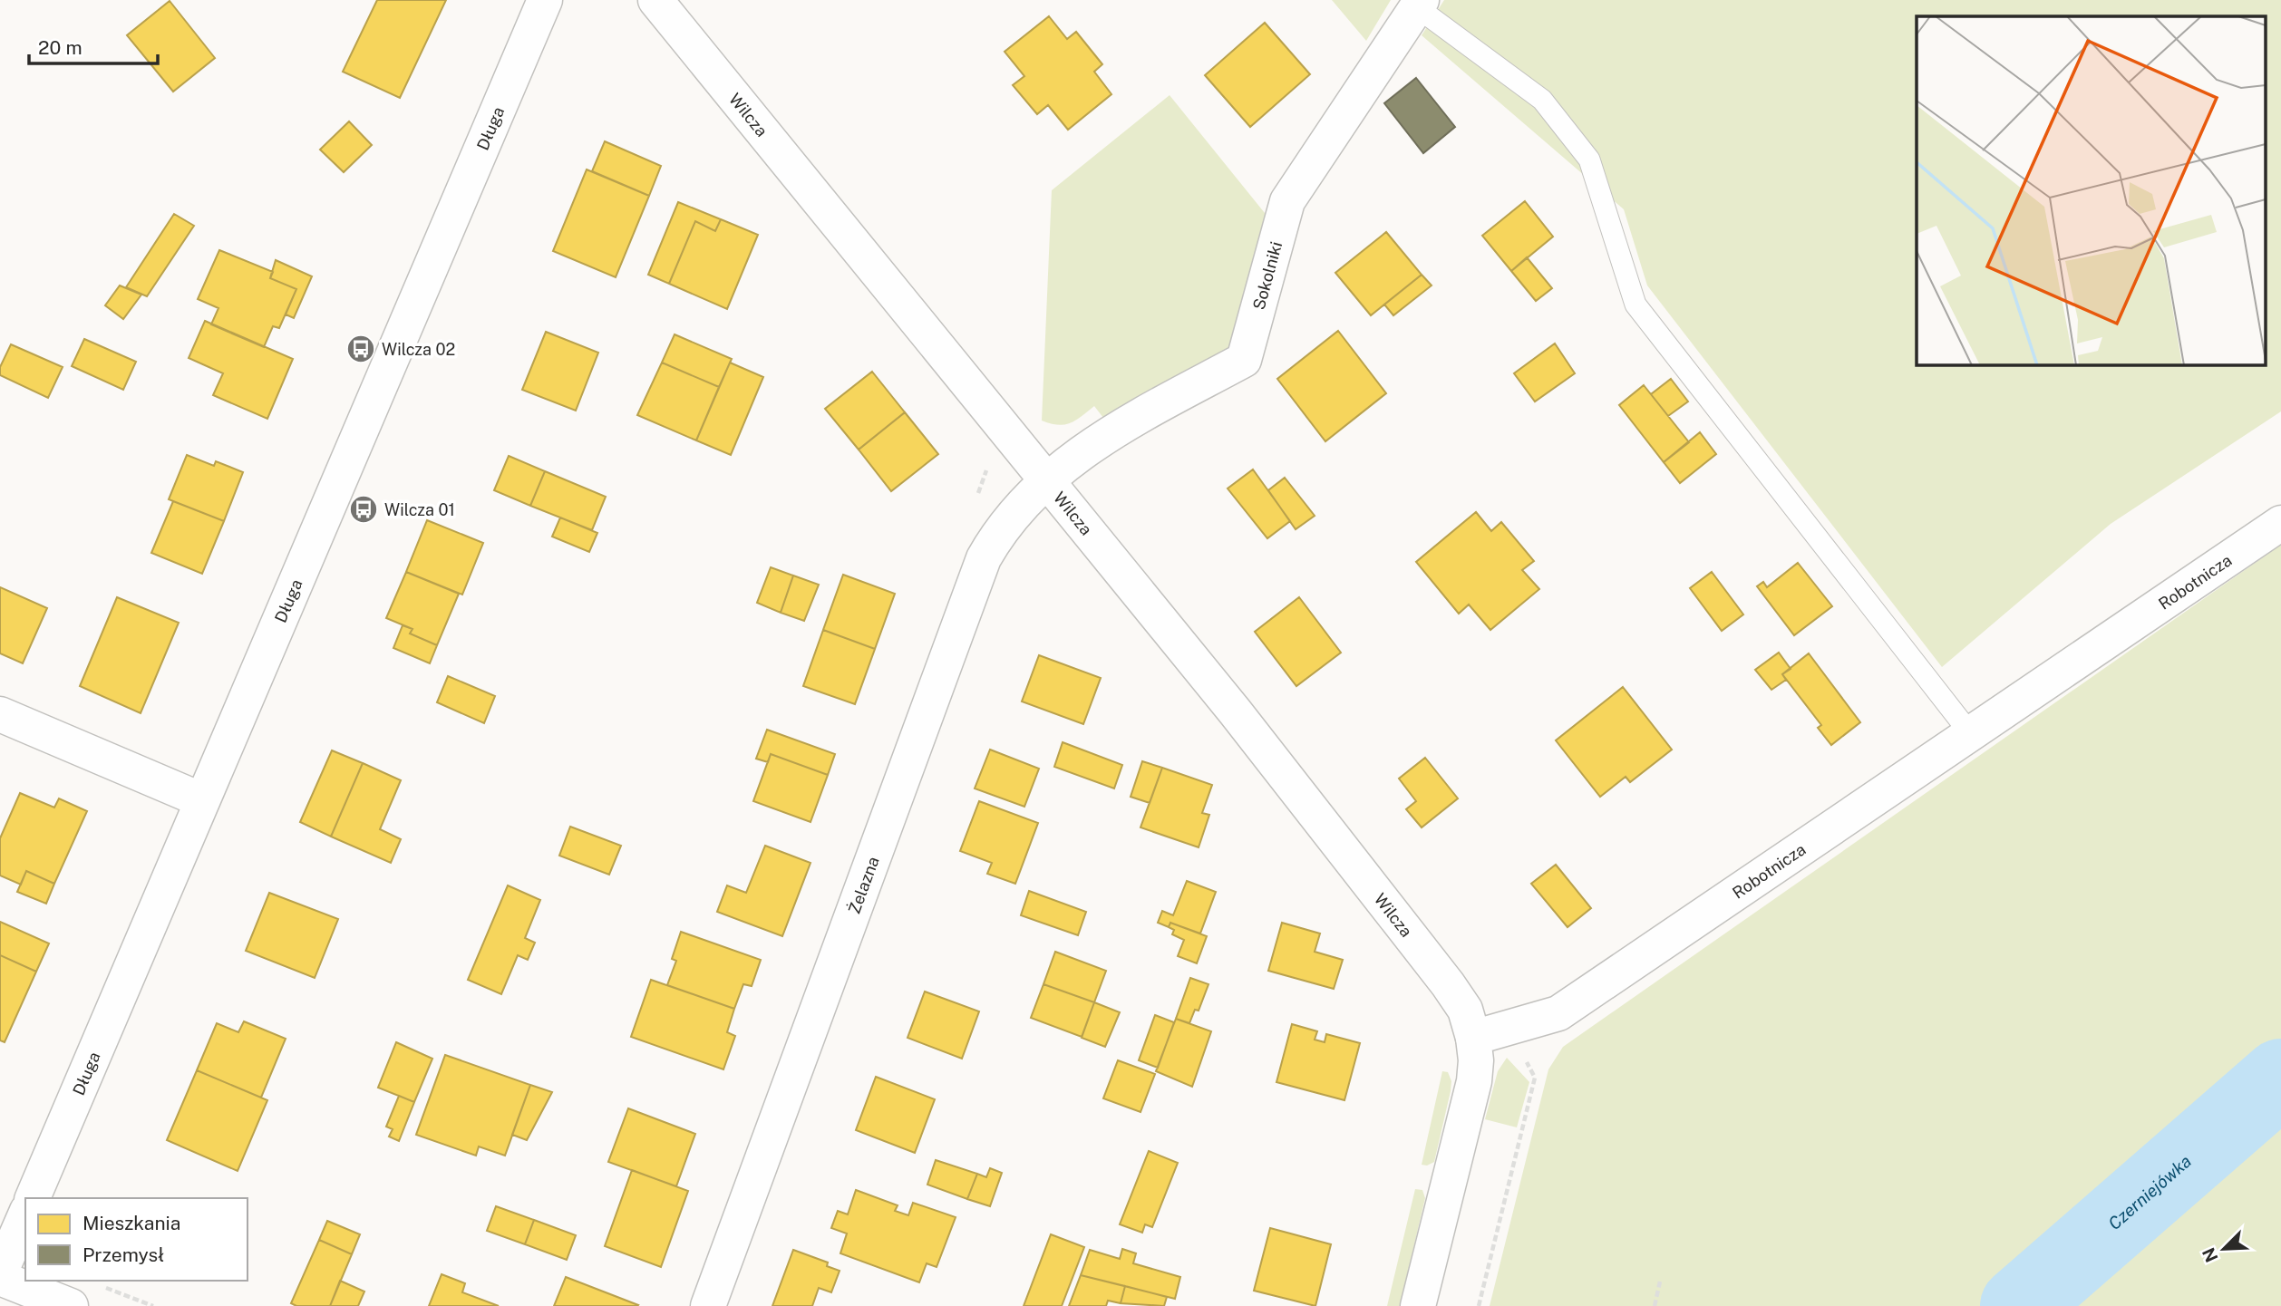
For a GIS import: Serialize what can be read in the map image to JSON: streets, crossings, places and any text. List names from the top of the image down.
{
  "streets": {
    "street": [
      "Wilcza",
      "Długa",
      "Sokolniki",
      "Robotnicza",
      "Żelazna"
    ]
  },
  "crossings": [
    ["Wilcza", "Sokolniki"],
    ["Wilcza", "Robotnicza"],
    ["Wilcza", "Żelazna"],
    ["Sokolniki", "Żelazna"]
  ],
  "water": ["Czerniejówka"],
  "places": {
    "bus stop": ["Wilcza 02", "Wilcza 01"]
  },
  "legend": ["Mieszkania", "Przemysł"],
  "scale_bar": "20 m",
  "north": "bottom left"
}
